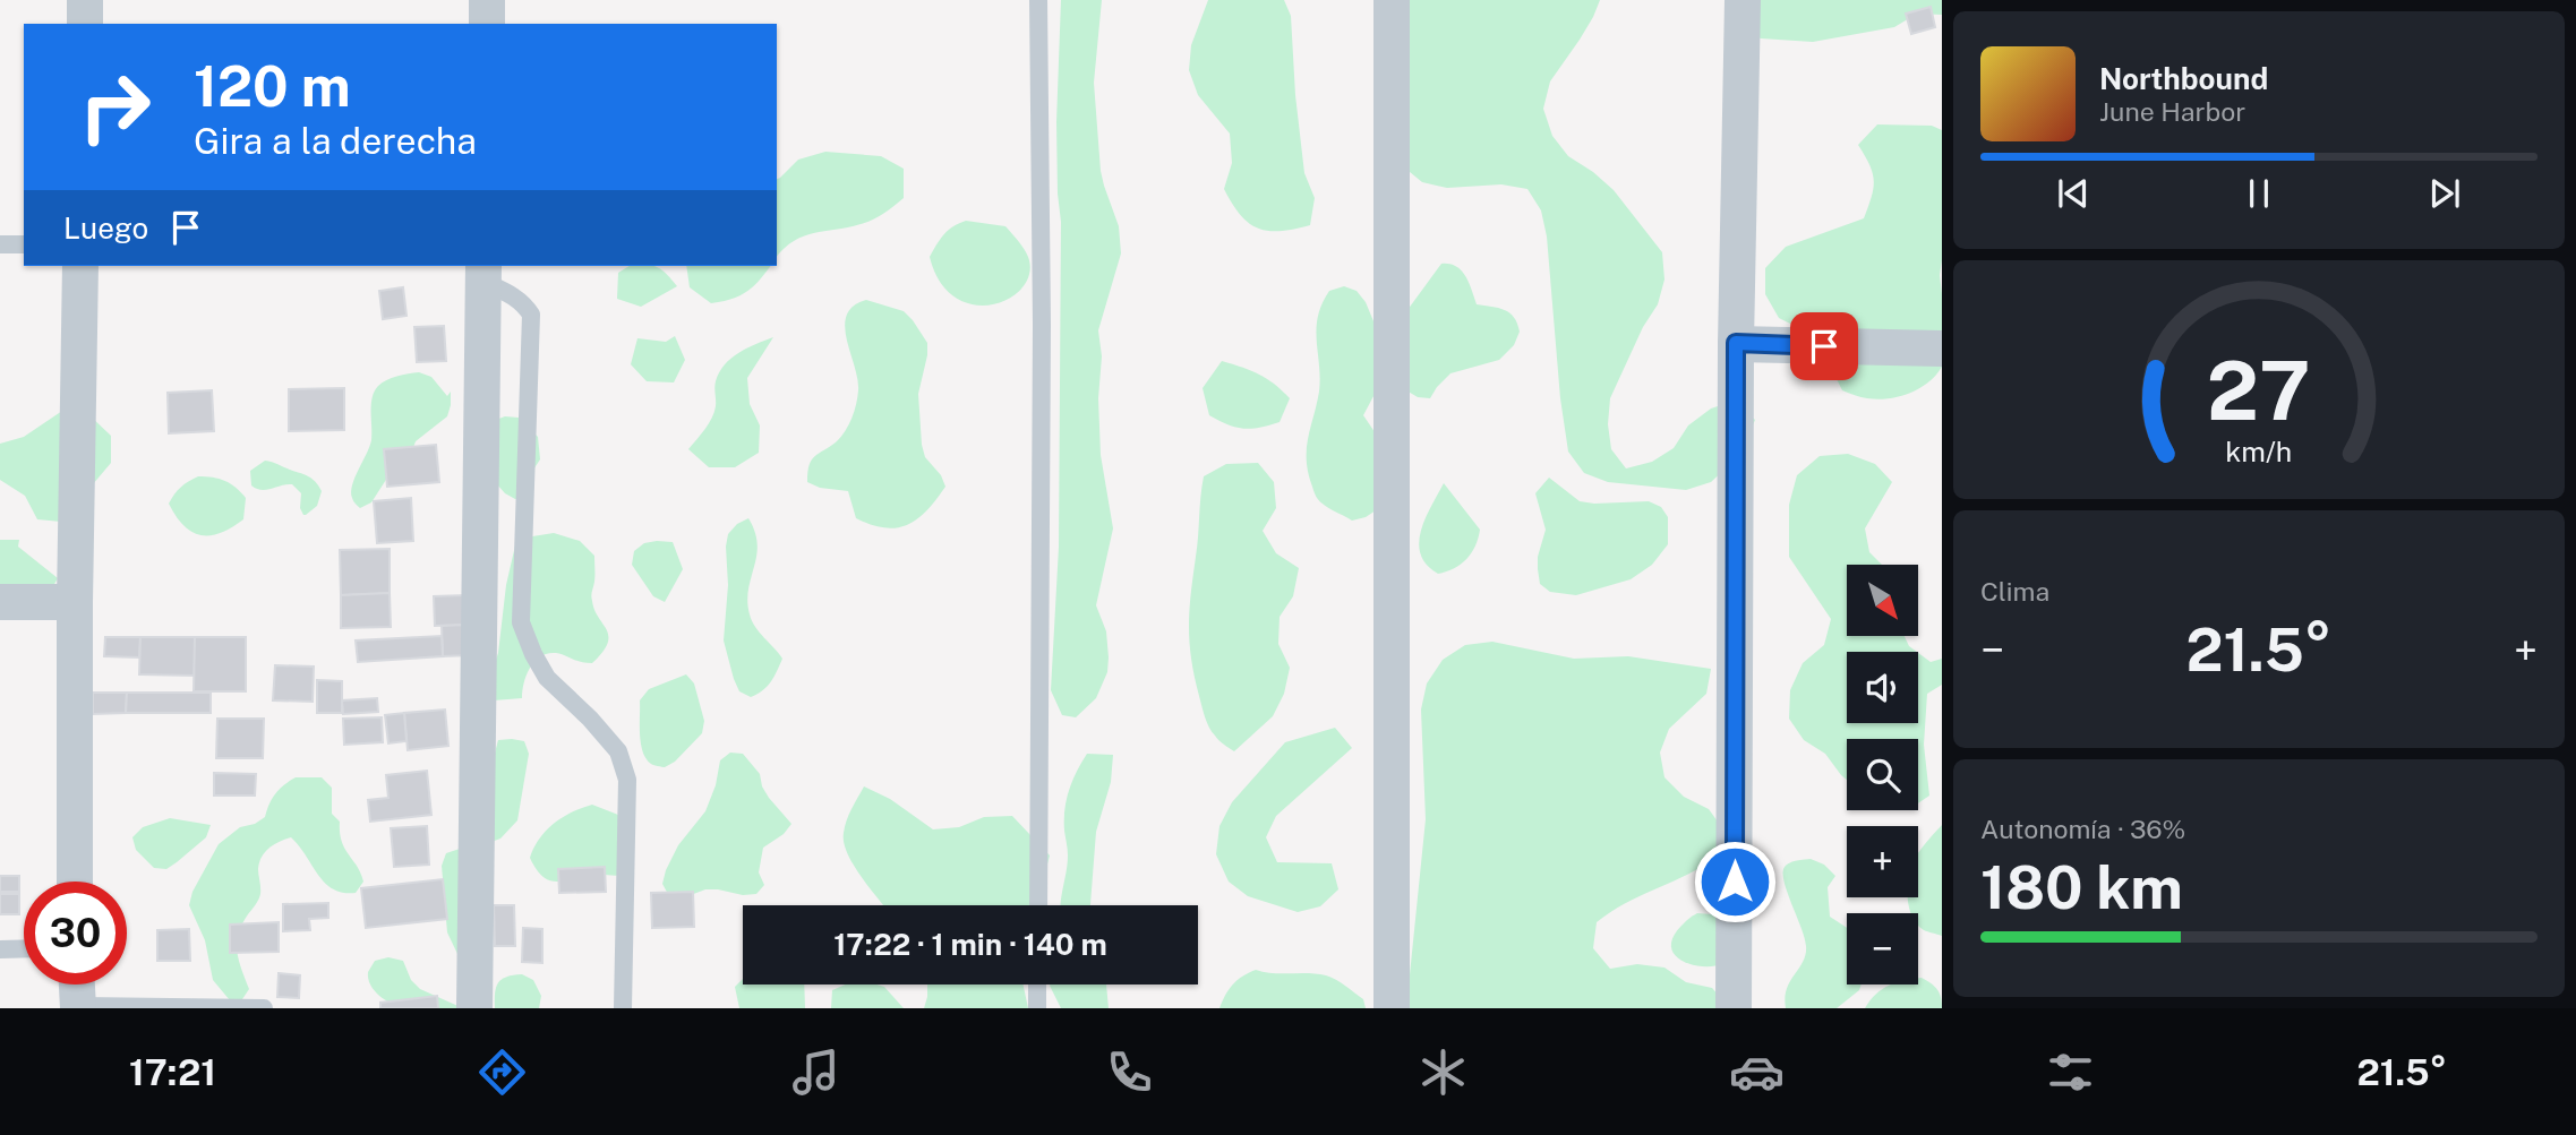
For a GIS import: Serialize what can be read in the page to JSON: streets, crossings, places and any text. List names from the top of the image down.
{
  "north": "bottom right",
  "page": {
    "turn": ["120 m", "Gira a la derecha"],
    "song": ["Northbound", "June Harbor"],
    "then": "Luego",
    "tile": [
      "Clima",
      ["Autonomía · 36%", "180 km"]
    ],
    "map_buttons": ["+", "−"],
    "heat": ["−", "21.5°", "+"],
    "limit": "30",
    "trip": "17:22 · 1 min · 140 m",
    "tabs": ["17:21", "21.5°"],
    "gauge": ["27", "km/h"]
  }
}
